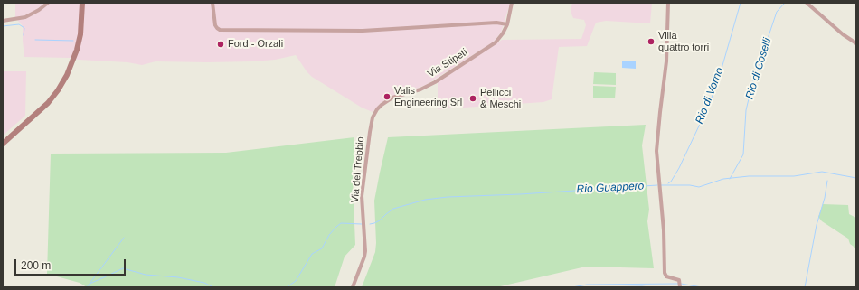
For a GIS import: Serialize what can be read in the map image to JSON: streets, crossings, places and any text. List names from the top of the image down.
{
  "streets": {
    "street": ["Via Stipeti", "Via del Trebbio"]
  },
  "crossings": [
    ["Via Stipeti", "Via del Trebbio"]
  ],
  "water": ["Rio di Coselli", "Rio di Vorno", "Rio Guappero"],
  "places": [
    "Villa quattro torri",
    "Ford - Orzali",
    "Valis Engineering Srl",
    "Pellicci & Meschi"
  ],
  "scale_bar": "200 m"
}
